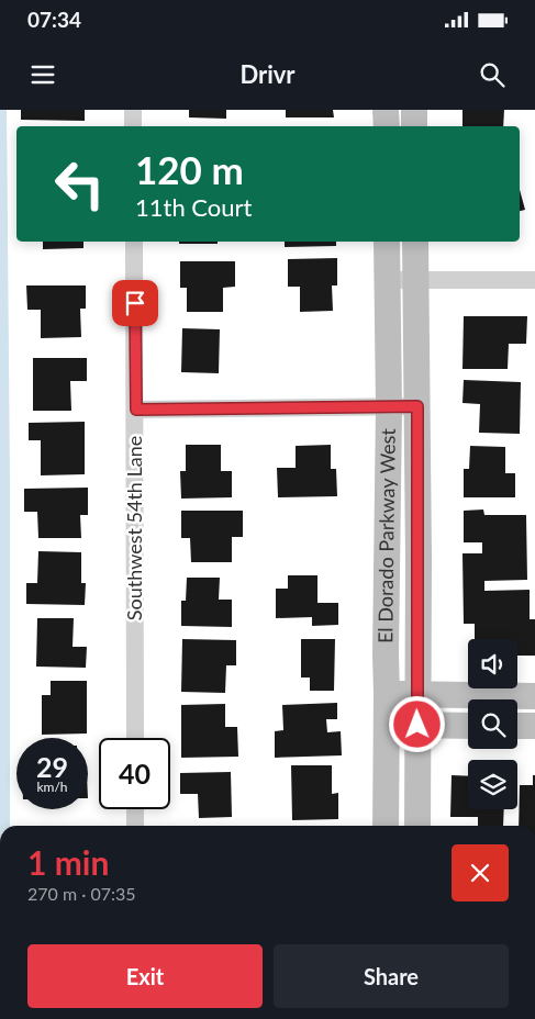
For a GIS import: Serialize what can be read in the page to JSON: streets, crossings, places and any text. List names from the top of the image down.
{
  "streets": {
    "street": ["Southwest 54th Lane", "El Dorado Parkway West"]
  },
  "page": {
    "status": "07:34",
    "header": "Drivr",
    "turn": ["120 m", "11th Court"],
    "speed": "29 km/h",
    "limit": "40",
    "heading": ["1 min", "270 m · 07:35"],
    "buttons": ["Exit", "Share"]
  }
}
